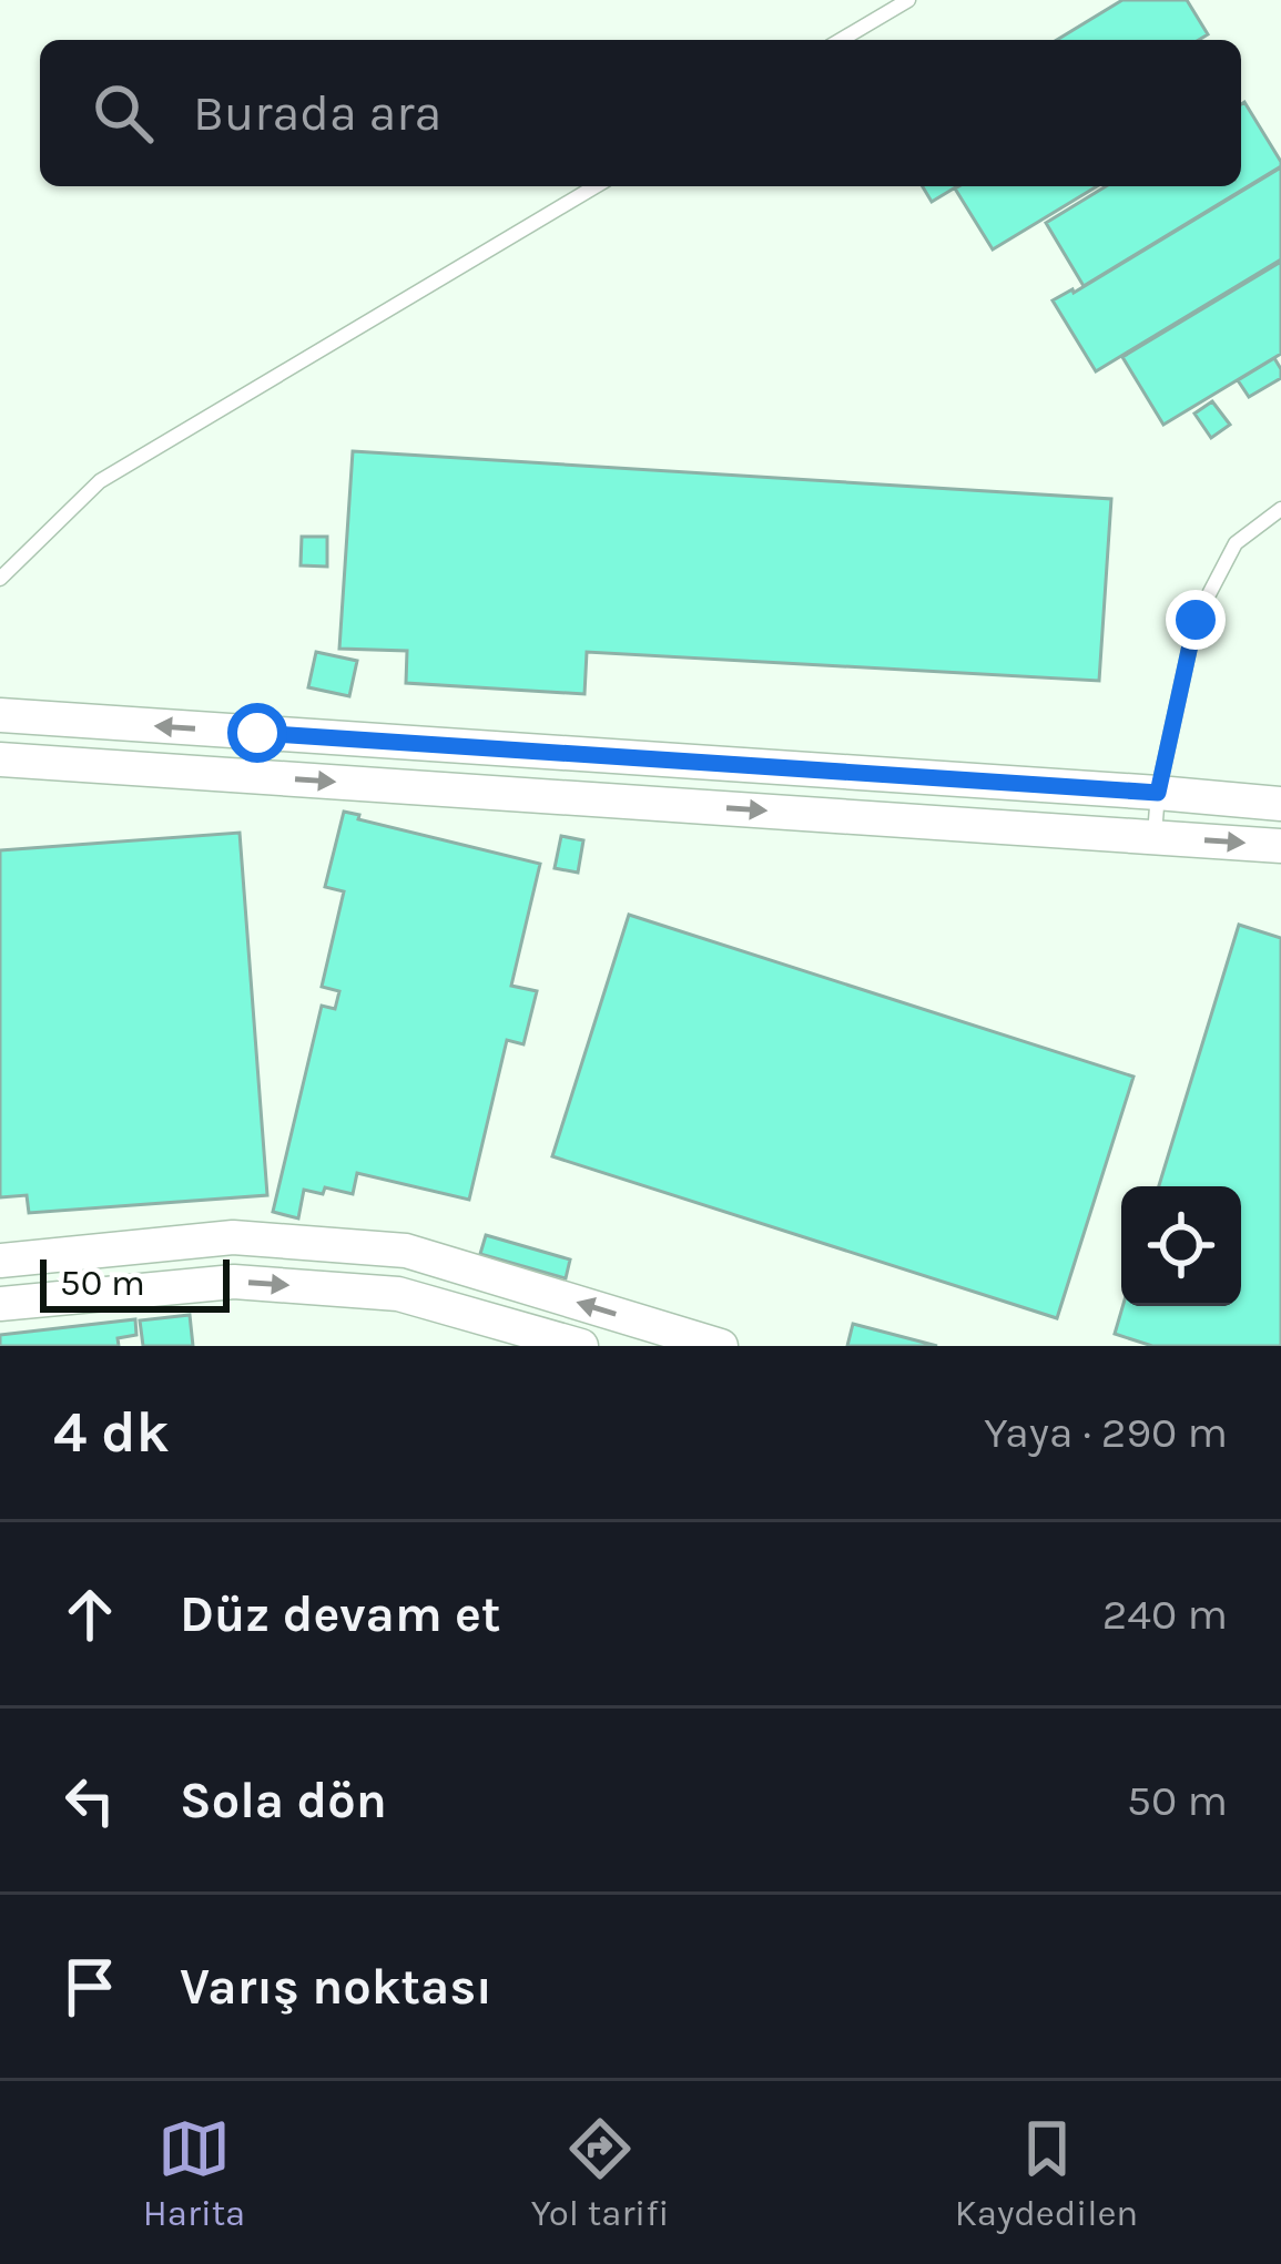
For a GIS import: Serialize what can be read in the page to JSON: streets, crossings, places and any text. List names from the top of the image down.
{
  "scale_bar": "50 m",
  "page": {
    "search": "Burada ara",
    "scale": "50 m",
    "heading": ["4 dk", "Yaya · 290 m"],
    "list": [
      ["Düz devam et", "240 m"],
      ["Sola dön", "50 m"],
      "Varış noktası"
    ],
    "nav": ["Harita", "Yol tarifi", "Kaydedilen"]
  }
}
